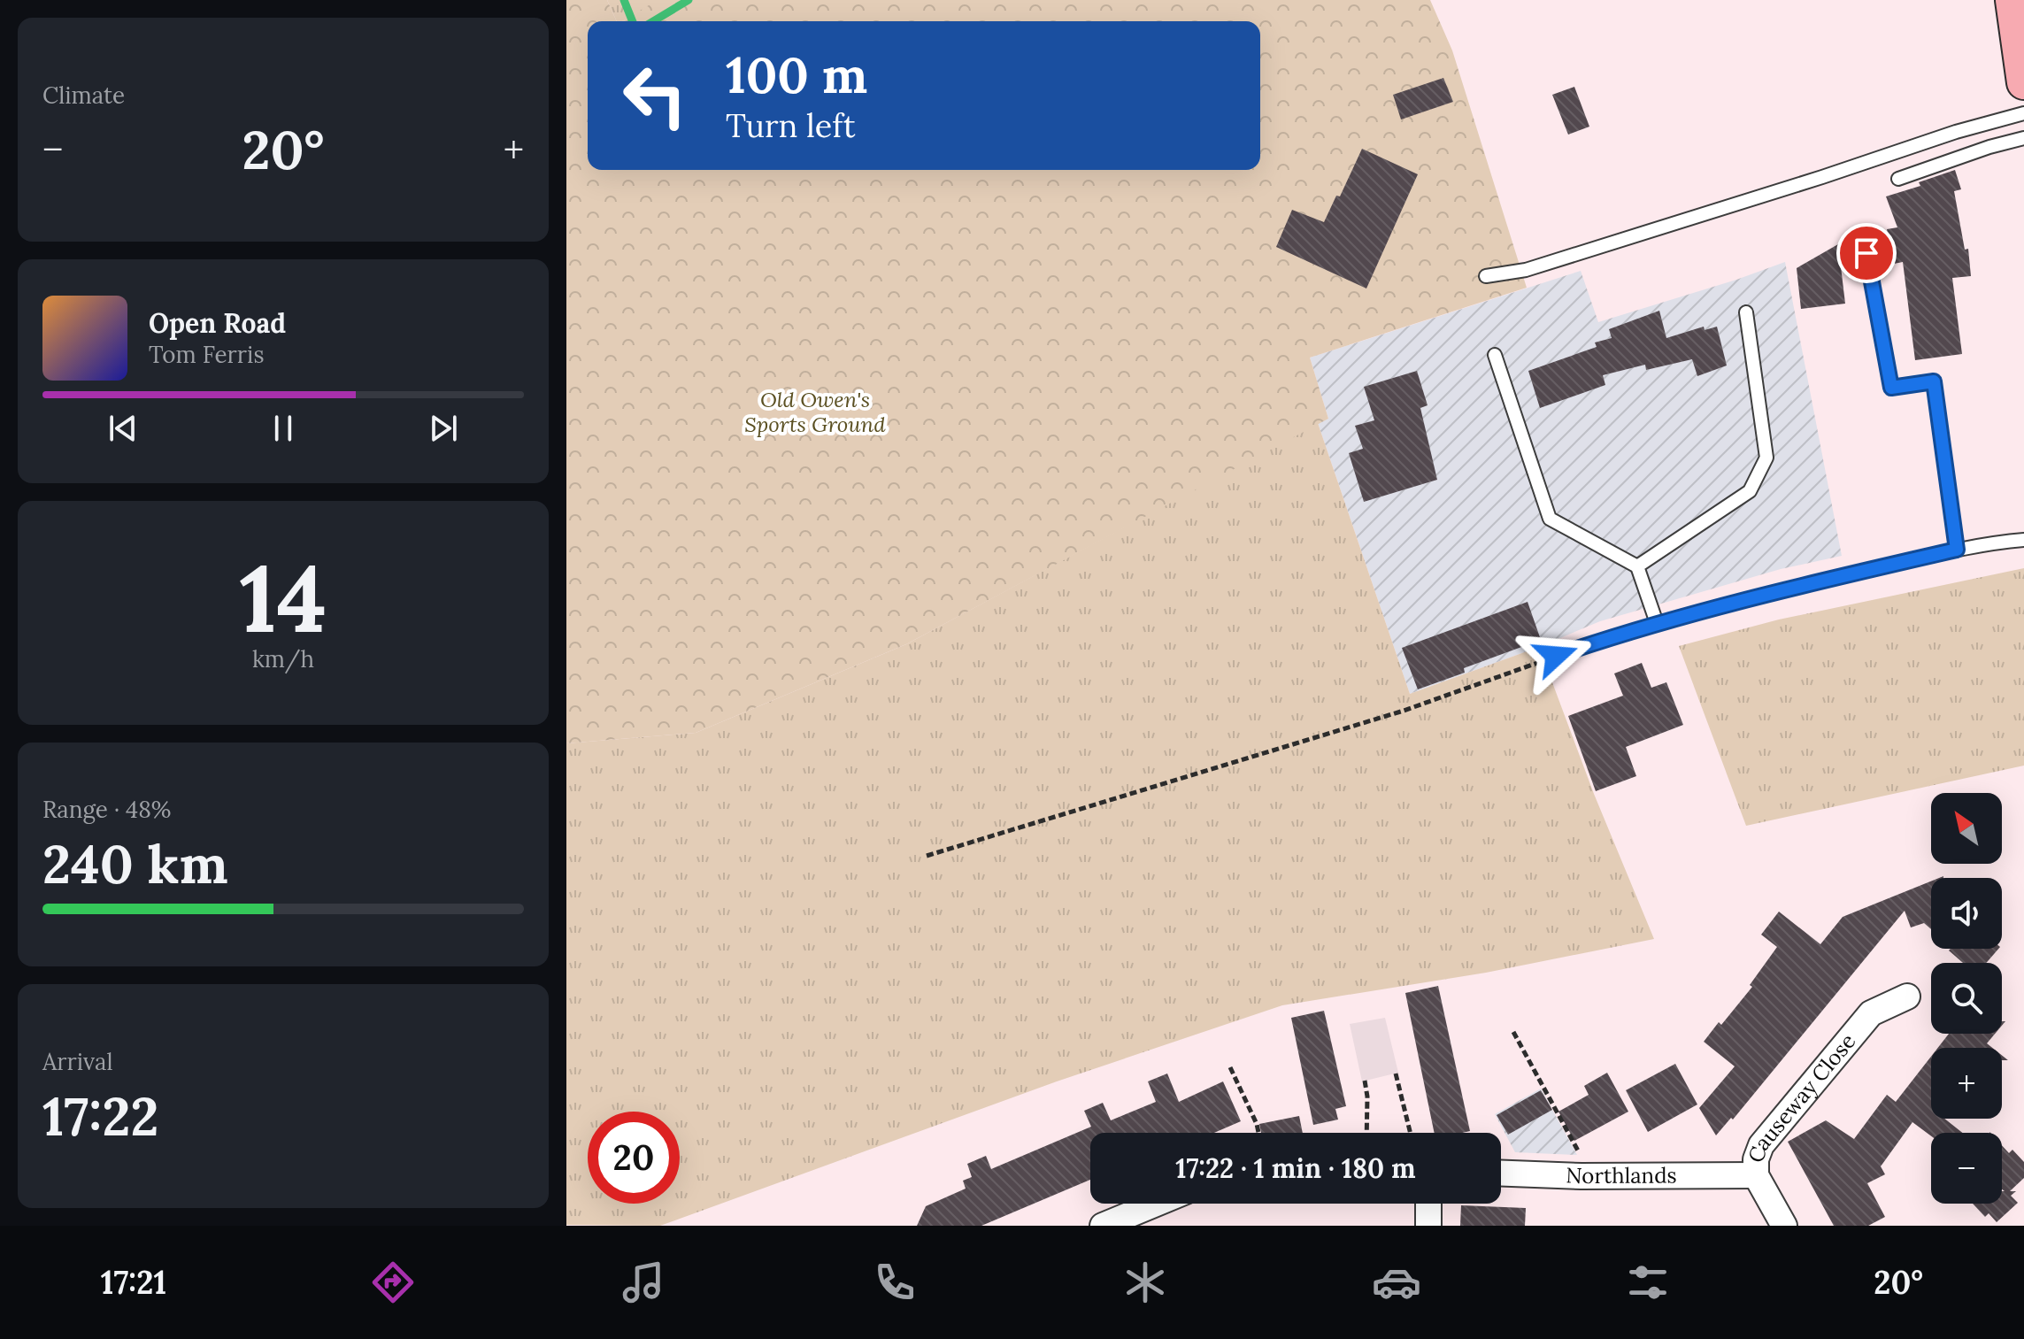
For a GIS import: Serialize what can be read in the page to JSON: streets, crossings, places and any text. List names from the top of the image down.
{
  "streets": {
    "street": ["Causeway Close", "Northlands"]
  },
  "crossings": [
    ["Causeway Close", "Northlands"]
  ],
  "parks": ["Old Owen's Sports Ground"],
  "north": "top left",
  "page": {
    "tile": [
      "Climate",
      ["14", "km/h"],
      ["Range · 48%", "240 km"],
      ["Arrival", "17:22"]
    ],
    "turn": ["100 m", "Turn left"],
    "heat": ["−", "20°", "+"],
    "song": ["Open Road", "Tom Ferris"],
    "map_buttons": ["+", "−"],
    "limit": "20",
    "trip": "17:22 · 1 min · 180 m",
    "tabs": ["17:21", "20°"]
  }
}
